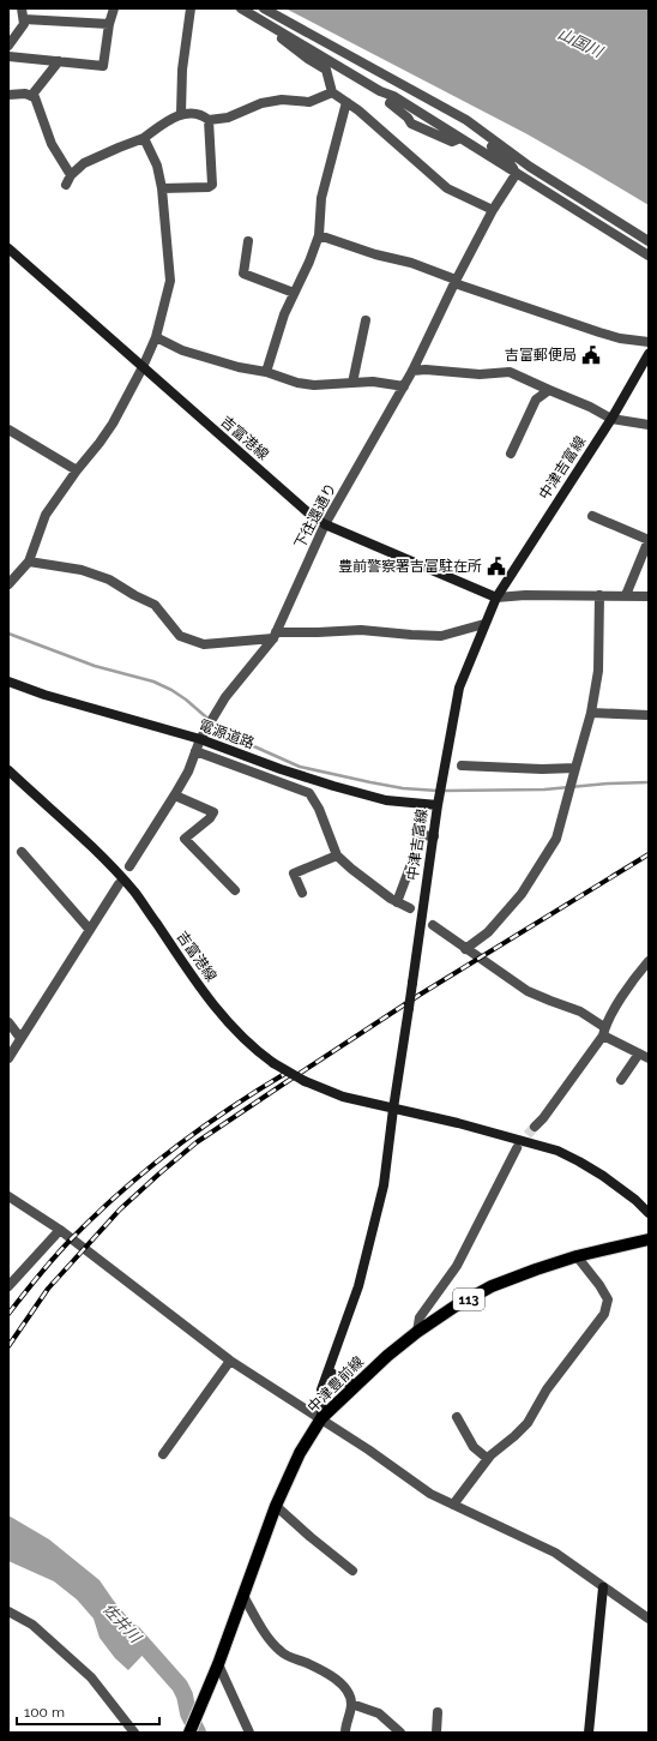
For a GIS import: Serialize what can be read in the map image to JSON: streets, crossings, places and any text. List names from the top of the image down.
{
  "streets": {
    "main road": [
      "吉富港線",
      "中津吉富線",
      "電源道路",
      "113",
      "中津豊前線"
    ],
    "street": ["下往還通り"]
  },
  "crossings": [
    ["吉富港線", "中津吉富線"],
    ["吉富港線", "下往還通り"],
    ["中津吉富線", "電源道路"],
    ["中津吉富線", "中津豊前線"],
    ["下往還通り", "電源道路"]
  ],
  "water": ["山国川", "佐井川"],
  "places": {
    "public building": ["吉富郵便局", "豊前警察署吉富駐在所"]
  },
  "scale_bar": "100 m"
}
